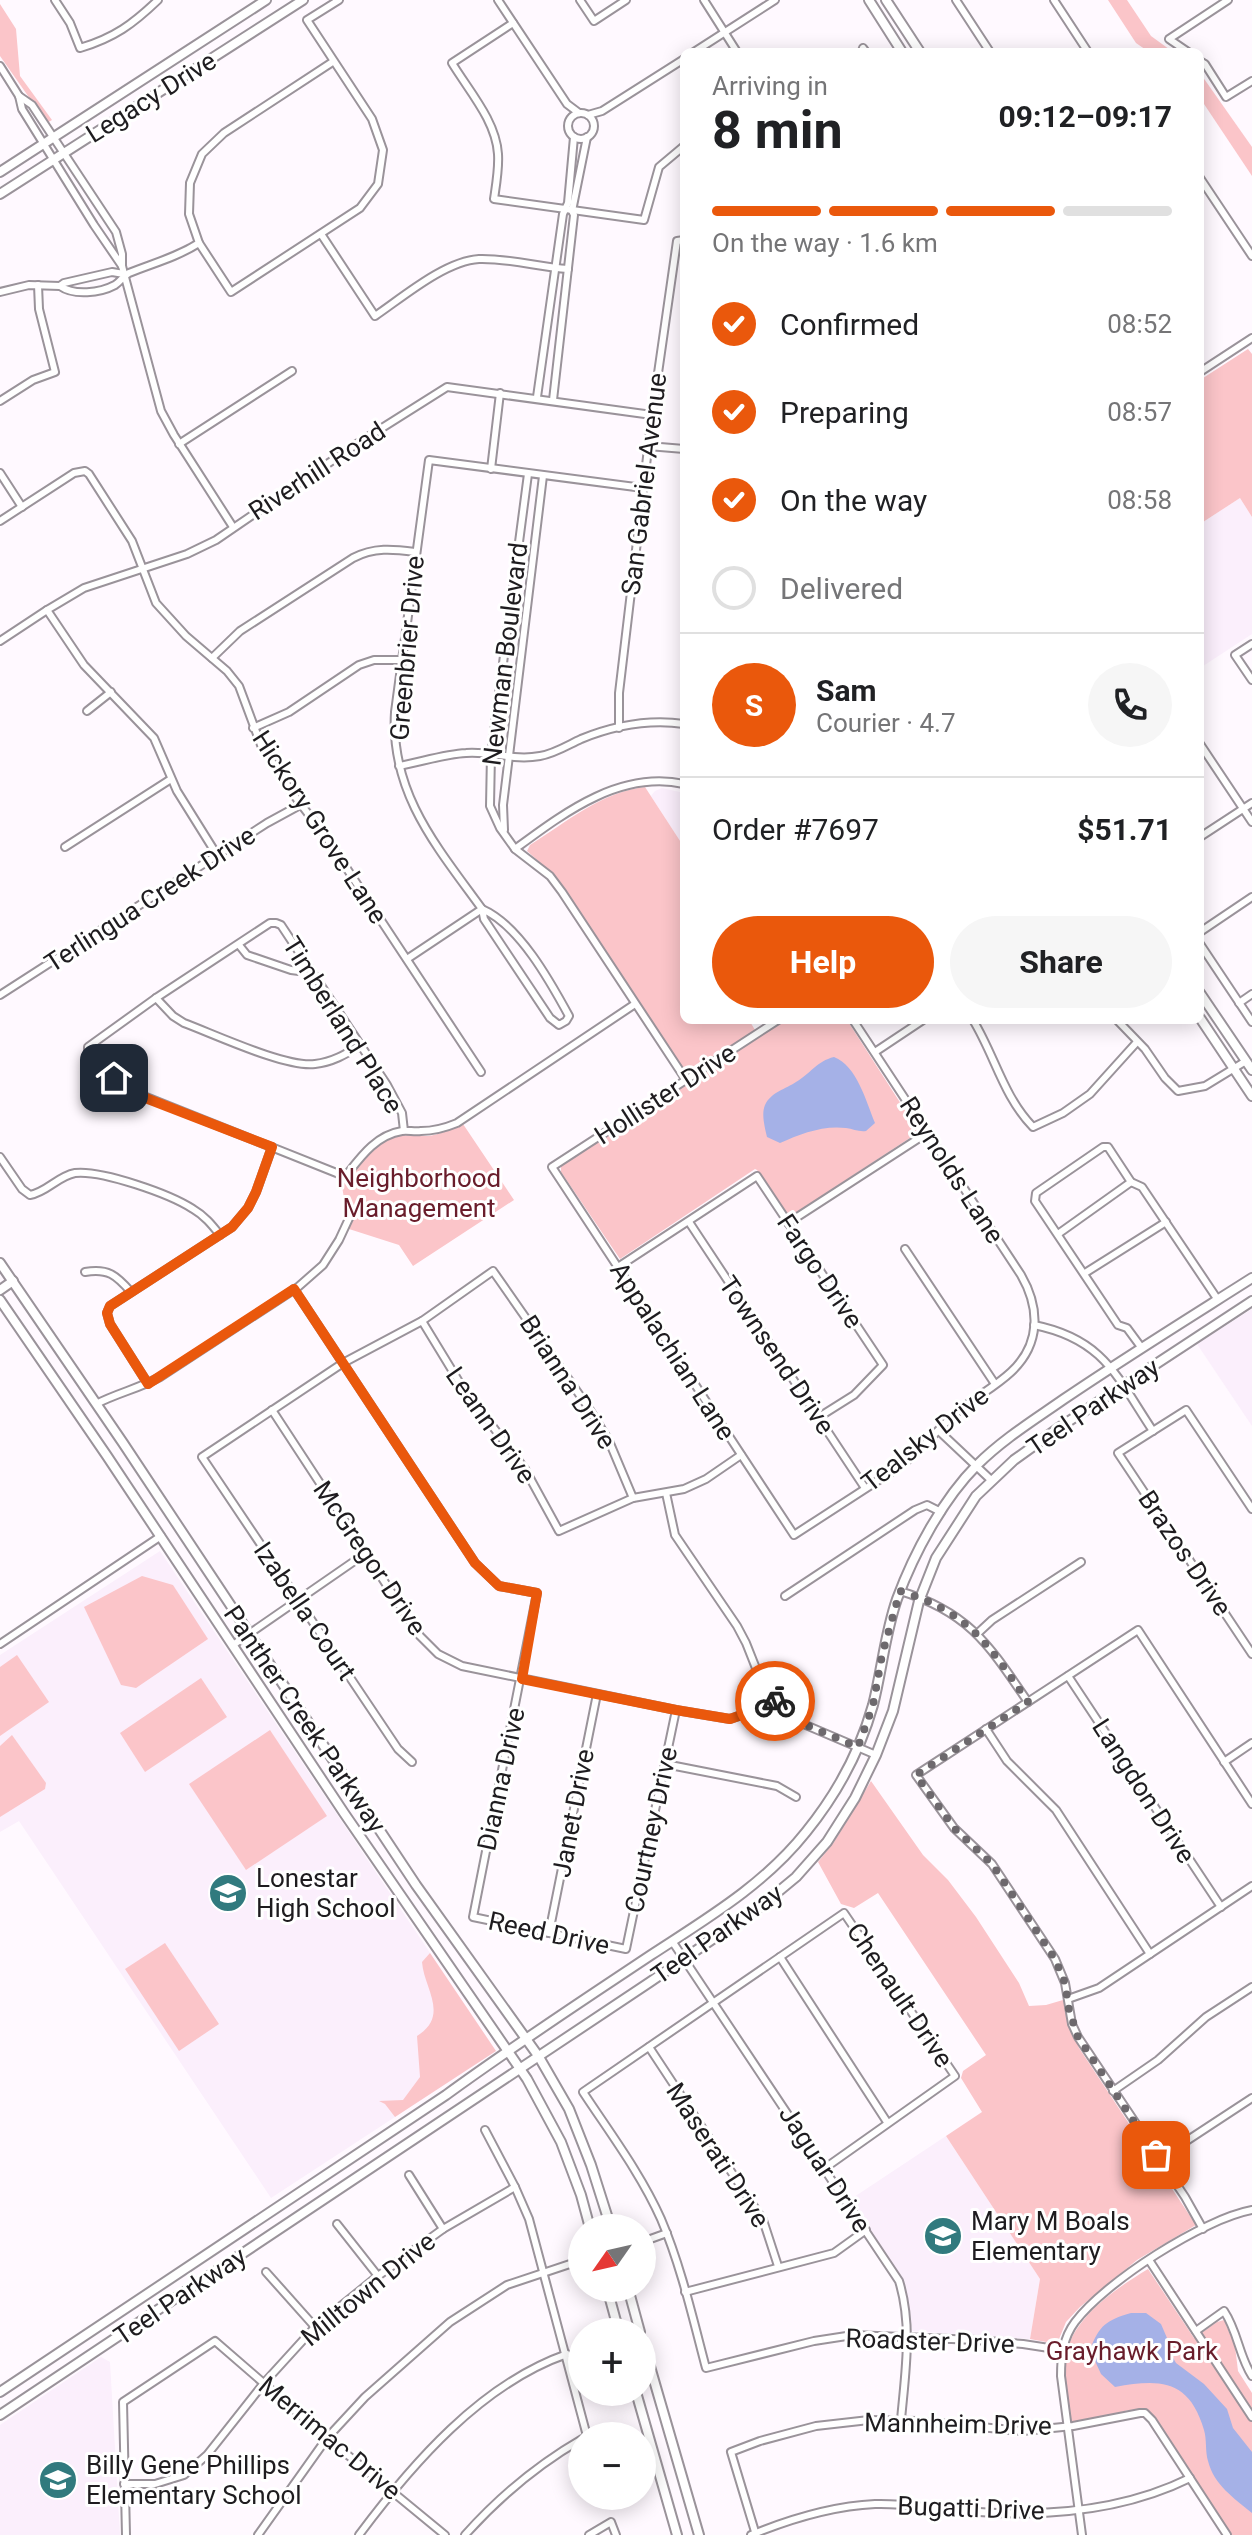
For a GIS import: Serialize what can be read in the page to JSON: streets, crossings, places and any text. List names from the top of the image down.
{
  "streets": {
    "main road": ["Legacy Drive", "Teel Parkway", "Panther Creek Parkway"],
    "street": [
      "Riverhill Road",
      "San Gabriel Avenue",
      "Greenbrier Drive",
      "Newman Boulevard",
      "Hickory Grove Lane",
      "Terlingua Creek Drive",
      "Timberland Place",
      "Hollister Drive",
      "Reynolds Lane",
      "Fargo Drive",
      "Appalachian Lane",
      "Townsend Drive",
      "Brianna Drive",
      "Leann Drive",
      "Tealsky Drive",
      "Brazos Drive",
      "McGregor Drive",
      "Izabella Court",
      "Dianna Drive",
      "Langdon Drive",
      "Janet Drive",
      "Courtney Drive",
      "Reed Drive",
      "Chenault Drive",
      "Maserati Drive",
      "Jaguar Drive",
      "Milltown Drive",
      "Roadster Drive",
      "Mannheim Drive",
      "Merrimac Drive",
      "Bugatti Drive"
    ]
  },
  "crossings": [
    ["Riverhill Road", "San Gabriel Avenue"],
    ["Riverhill Road", "Hickory Grove Lane"],
    ["Newman Boulevard", "Hollister Drive"],
    ["Hickory Grove Lane", "Terlingua Creek Drive"],
    ["Hollister Drive", "Appalachian Lane"],
    ["Reynolds Lane", "Tealsky Drive"],
    ["Fargo Drive", "Townsend Drive"],
    ["Appalachian Lane", "Tealsky Drive"],
    ["Townsend Drive", "Tealsky Drive"],
    ["Brianna Drive", "Leann Drive"],
    ["Teel Parkway", "Panther Creek Parkway"],
    ["Teel Parkway", "Jaguar Drive"],
    ["McGregor Drive", "Izabella Court"],
    ["McGregor Drive", "Dianna Drive"],
    ["McGregor Drive", "Janet Drive"],
    ["McGregor Drive", "Courtney Drive"],
    ["Dianna Drive", "Reed Drive"],
    ["Janet Drive", "Reed Drive"],
    ["Courtney Drive", "Reed Drive"],
    ["Jaguar Drive", "Roadster Drive"],
    ["Jaguar Drive", "Mannheim Drive"],
    ["Milltown Drive", "Merrimac Drive"],
    ["Mannheim Drive", "Bugatti Drive"]
  ],
  "parks": ["Neighborhood Management", "Grayhawk Park"],
  "places": {
    "school or university": ["Lonestar High School", "Mary M Boals Elementary", "Billy Gene Phillips Elementary School"]
  },
  "north": "bottom left",
  "page": {
    "heading": ["8 min", "Arriving in", "09:12–09:17"],
    "panel": [
      "Sam",
      "Courier · 4.7",
      "Order #7697",
      "$51.71"
    ],
    "bar": "On the way · 1.6 km",
    "list": [
      ["Confirmed", "08:52"],
      ["Preparing", "08:57"],
      ["On the way", "08:58"],
      "Delivered"
    ],
    "round": "S",
    "buttons": ["Help", "Share"],
    "map_buttons": ["+", "−"]
  }
}
